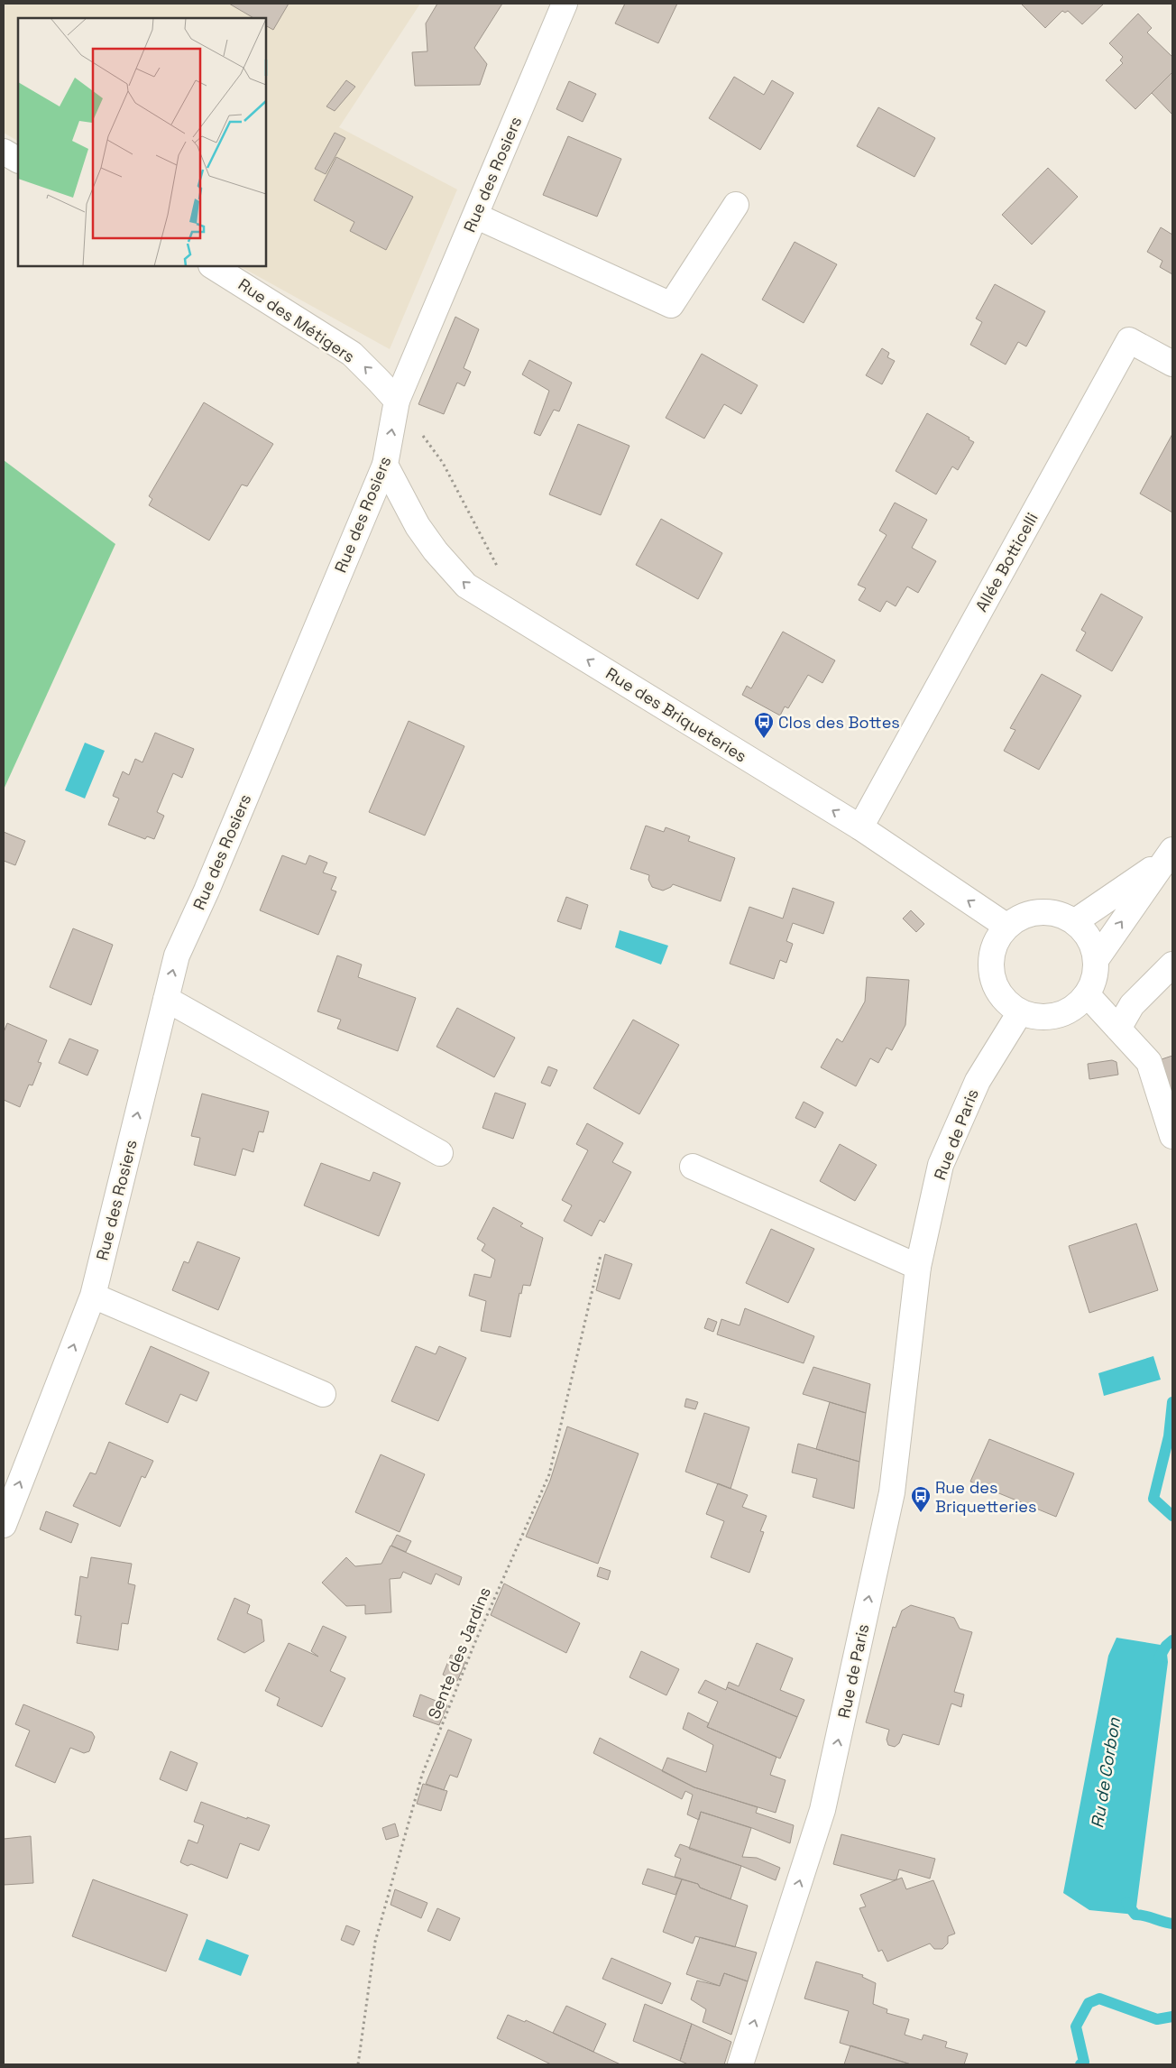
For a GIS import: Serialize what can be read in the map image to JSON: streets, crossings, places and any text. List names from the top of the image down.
{
  "streets": {
    "street": [
      "Rue des Rosiers",
      "Rue des Métigers",
      "Allée Botticelli",
      "Rue des Briqueteries",
      "Rue de Paris"
    ],
    "path": ["Sente des Jardins"]
  },
  "crossings": [
    ["Rue des Rosiers", "Rue des Métigers"],
    ["Rue des Rosiers", "Rue des Briqueteries"],
    ["Allée Botticelli", "Rue des Briqueteries"],
    ["Rue des Briqueteries", "Rue de Paris"]
  ],
  "one_way": [
    "Rue des Rosiers",
    "Rue des Métigers",
    "Rue des Briqueteries",
    "Rue de Paris"
  ],
  "water": ["Ru de Corbon"],
  "places": {
    "bus stop": ["Clos des Bottes", "Rue des Briquetteries"]
  }
}
